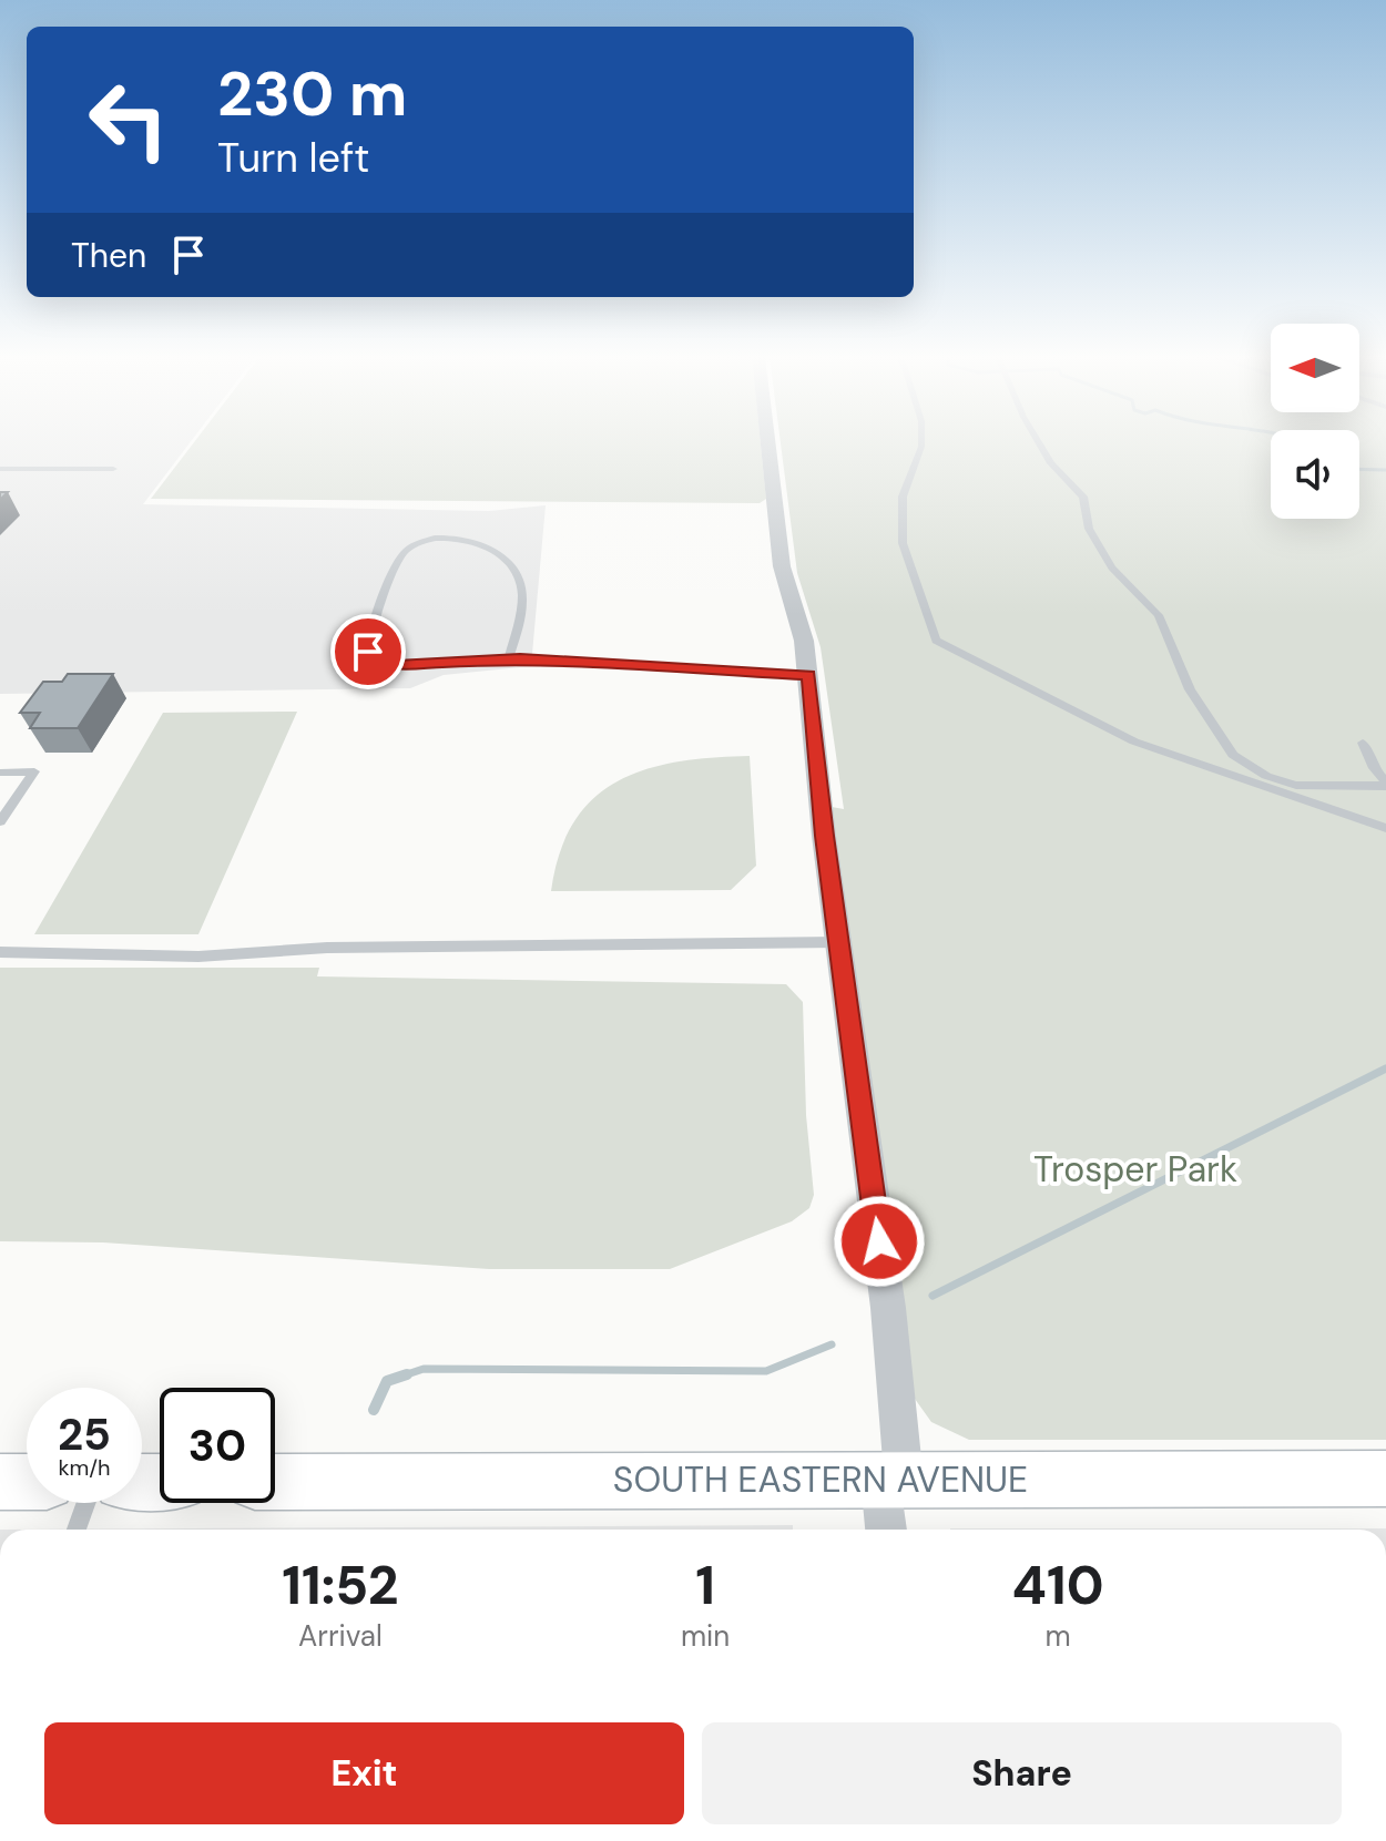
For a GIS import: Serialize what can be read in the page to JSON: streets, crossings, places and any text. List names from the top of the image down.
{
  "streets": {
    "main road": ["SOUTH EASTERN AVENUE"]
  },
  "parks": ["Trosper Park"],
  "north": "left",
  "page": {
    "turn": ["230 m", "Turn left"],
    "then": "Then",
    "speed": "25 km/h",
    "limit": "30",
    "eta": [
      "11:52",
      "Arrival",
      "1",
      "min",
      "410",
      "m"
    ],
    "buttons": ["Exit", "Share"]
  }
}
